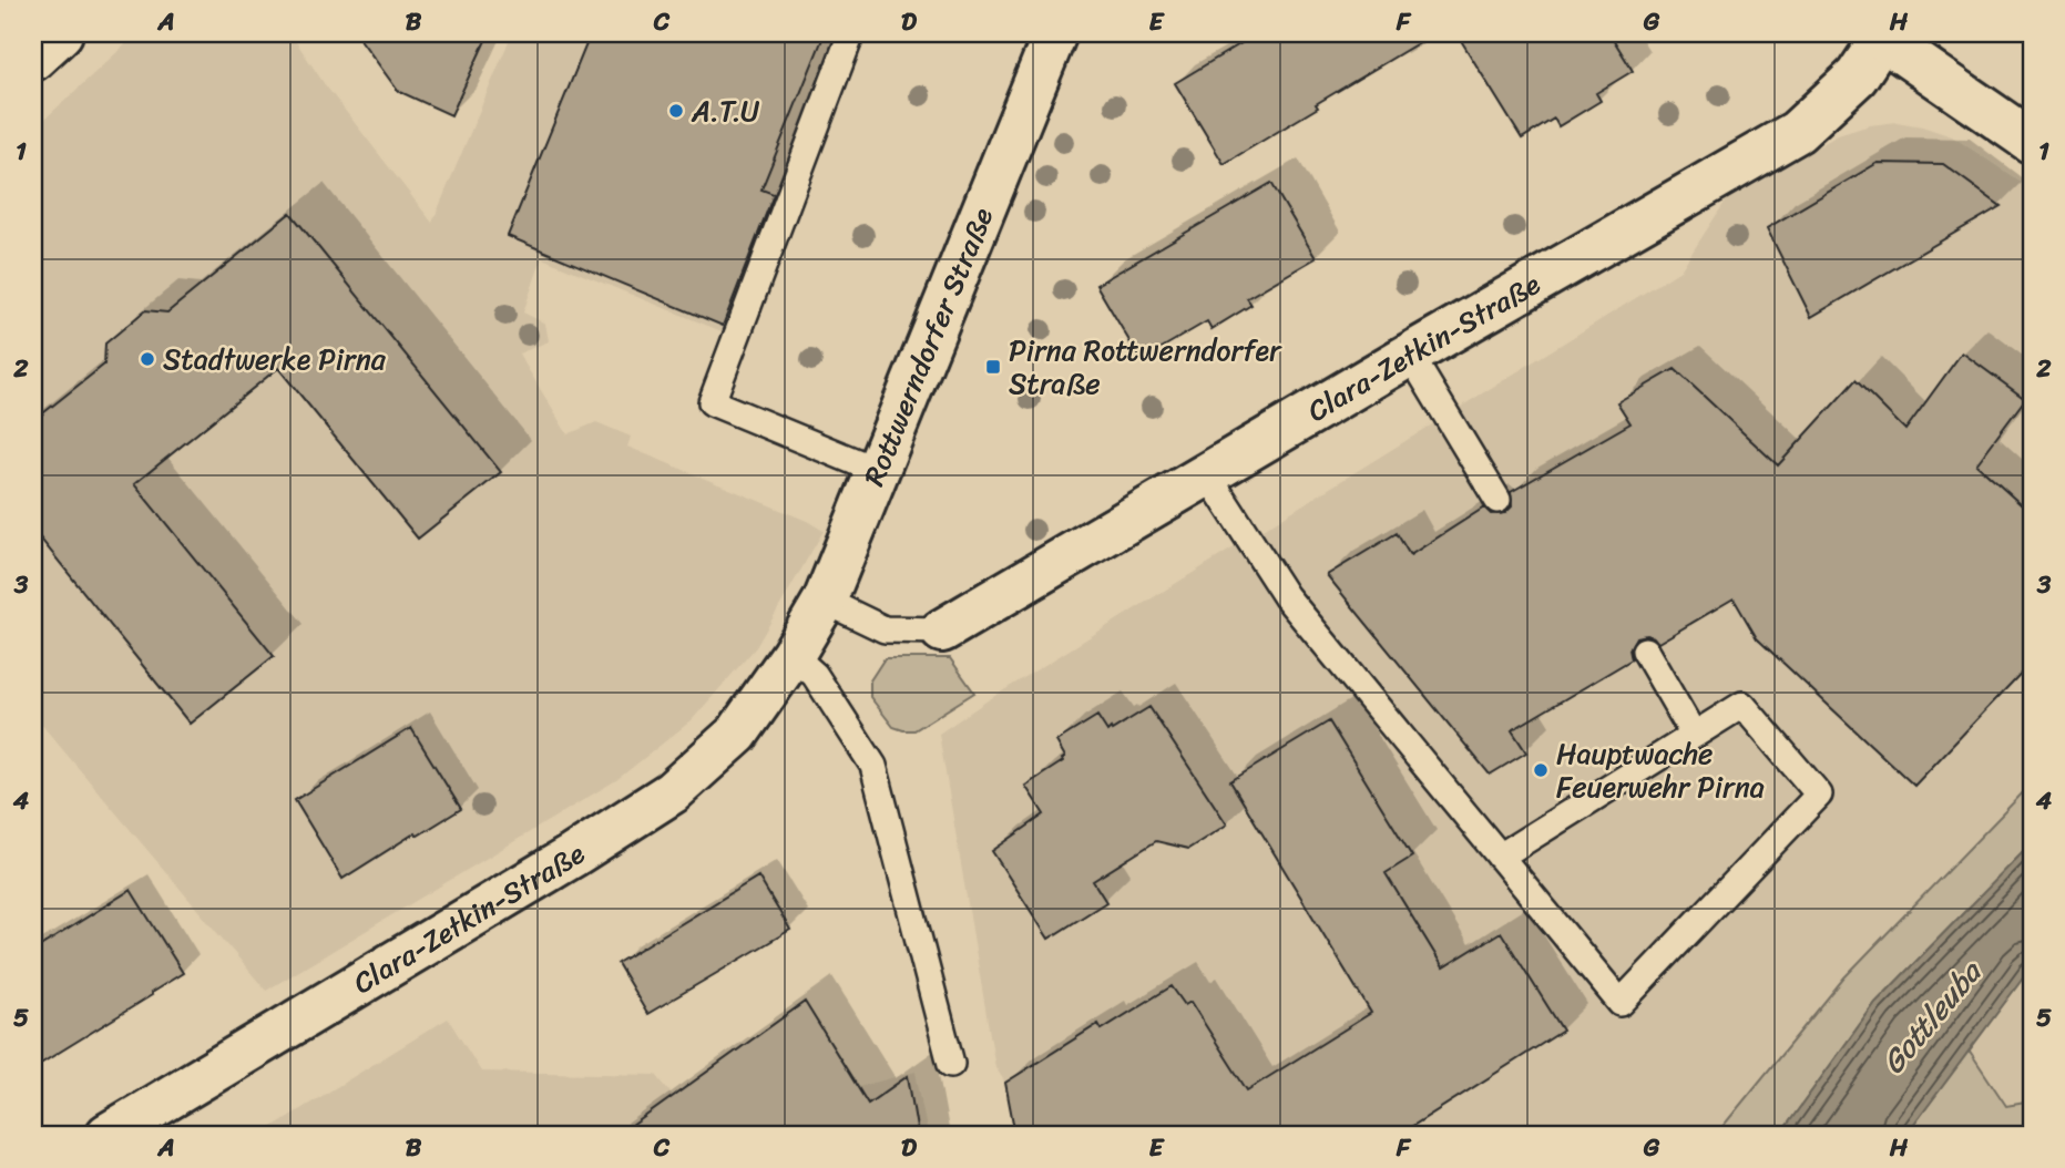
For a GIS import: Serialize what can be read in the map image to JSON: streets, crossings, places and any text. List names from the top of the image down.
{
  "streets": {
    "main road": ["Rottwerndorfer Straße", "Clara-Zetkin-Straße"]
  },
  "crossings": [
    ["Rottwerndorfer Straße", "Clara-Zetkin-Straße"]
  ],
  "water": ["Gottleuba"],
  "places": {
    "other": ["A.T.U", "Stadtwerke Pirna", "Hauptwache Feuerwehr Pirna"],
    "transit": ["Pirna Rottwerndorfer Straße"]
  },
  "grid": {
    "columns": [
      "A",
      "B",
      "C",
      "D",
      "E",
      "F",
      "G",
      "H"
    ],
    "rows": [
      "1",
      "2",
      "3",
      "4",
      "5"
    ]
  }
}
